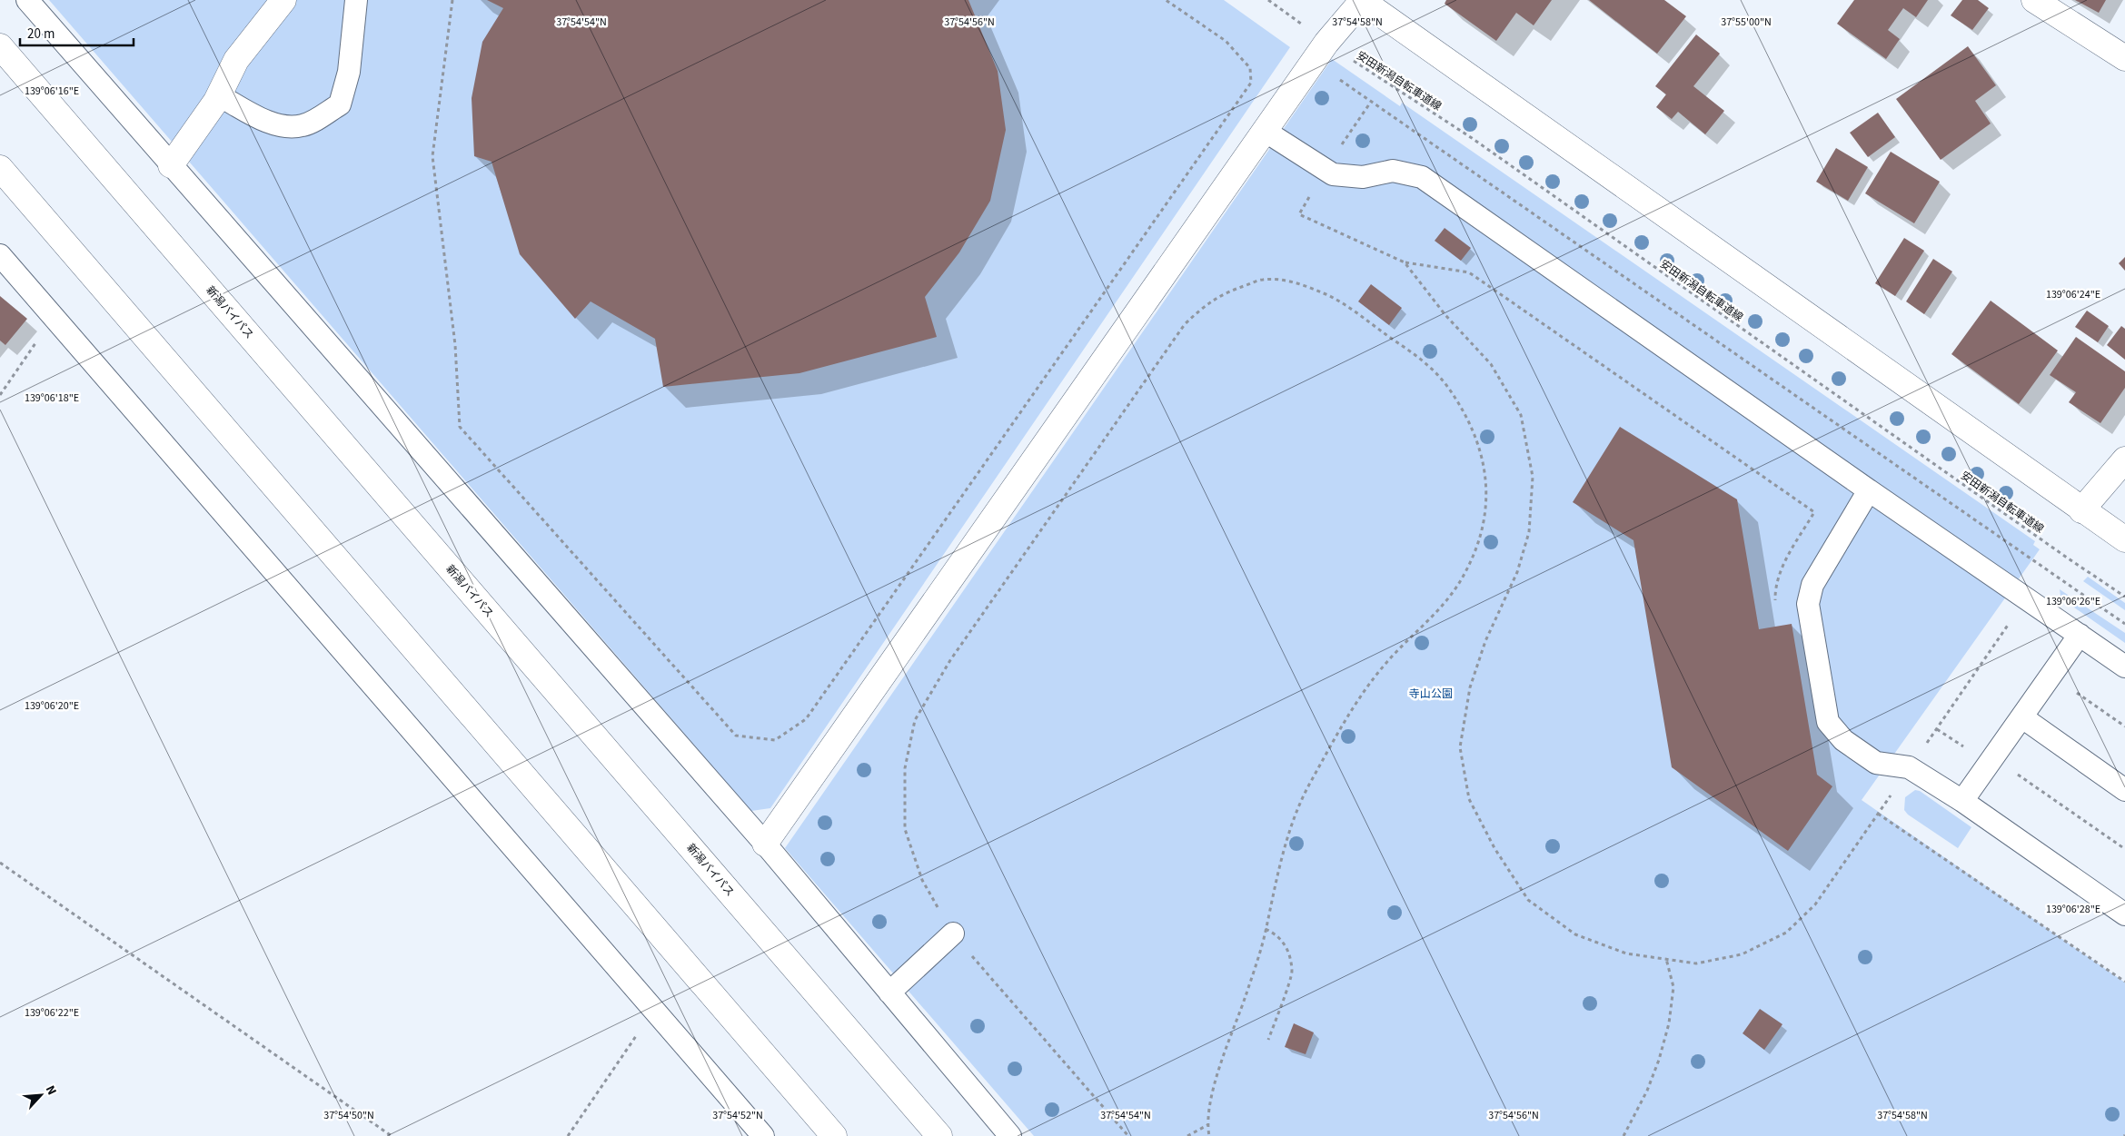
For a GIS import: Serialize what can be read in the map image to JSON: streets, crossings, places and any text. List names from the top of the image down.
{
  "streets": {
    "main road": ["新潟バイパス"],
    "path": ["安田新潟自転車道線"]
  },
  "parks": ["寺山公園"],
  "scale_bar": "20 m",
  "north": "top right",
  "coordinates": [
    "37°54'54\"N",
    "37°54'56\"N",
    "37°54'58\"N",
    "37°55'00\"N",
    "139°06'16\"E",
    "139°06'24\"E",
    "139°06'18\"E",
    "139°06'26\"E",
    "139°06'20\"E",
    "139°06'28\"E",
    "139°06'22\"E",
    "37°54'50\"N",
    "37°54'52\"N"
  ]
}
